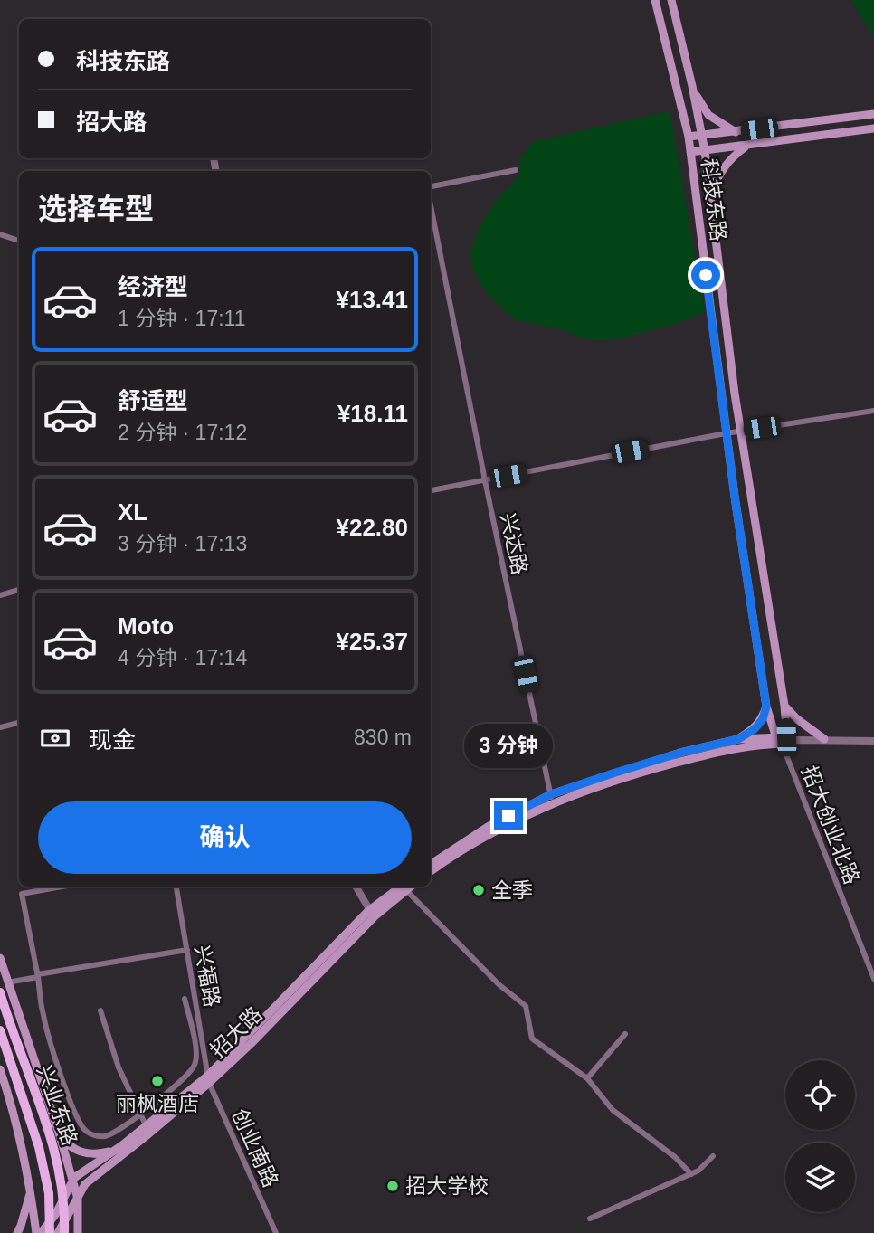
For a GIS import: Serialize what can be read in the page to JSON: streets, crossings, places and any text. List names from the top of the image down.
{
  "streets": {
    "main road": ["科技东路", "招大路", "兴业东路"],
    "street": [
      "兴达路",
      "招大创业北路",
      "兴福路",
      "创业南路"
    ]
  },
  "crossings": [
    ["科技东路", "招大创业北路"],
    ["兴福路", "招大路"],
    ["兴福路", "创业南路"],
    ["招大路", "创业南路"]
  ],
  "places": ["全季", "丽枫酒店", "招大学校"],
  "page": {
    "banner": ["科技东路", "招大路"],
    "heading": "选择车型",
    "list": [
      {
        "name": "经济型",
        "note": "1 分钟 · 17:11",
        "value": "¥13.41"
      },
      {
        "name": "舒适型",
        "note": "2 分钟 · 17:12",
        "value": "¥18.11"
      },
      {
        "name": "XL",
        "note": "3 分钟 · 17:13",
        "value": "¥22.80"
      },
      {
        "name": "Moto",
        "note": "4 分钟 · 17:14",
        "value": "¥25.37"
      }
    ],
    "pay": ["现金", "830 m"],
    "bubble": "3 分钟",
    "buttons": "确认"
  }
}
